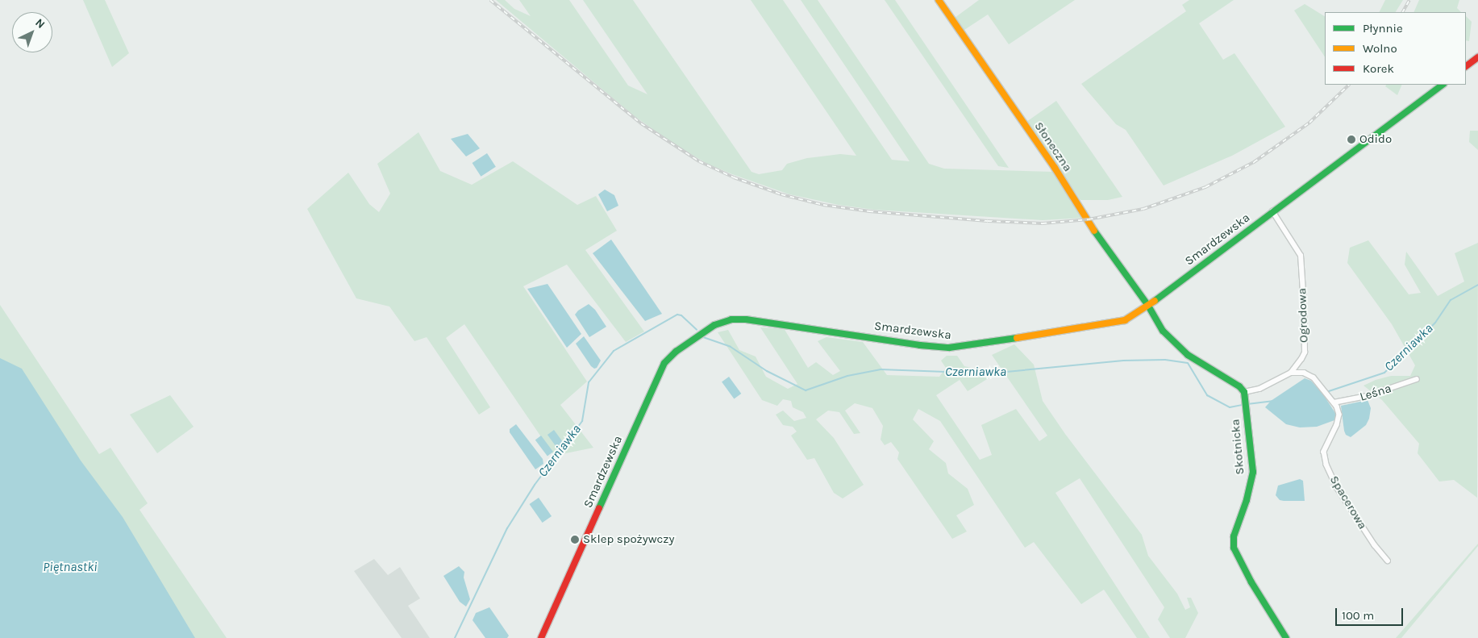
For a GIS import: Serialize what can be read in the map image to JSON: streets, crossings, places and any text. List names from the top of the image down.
{
  "streets": {
    "street": [
      "Słoneczna",
      "Smardzewska",
      "Ogrodowa",
      "Leśna",
      "Skotnicka",
      "Spacerowa"
    ]
  },
  "crossings": [
    ["Słoneczna", "Smardzewska"],
    ["Smardzewska", "Ogrodowa"],
    ["Ogrodowa", "Skotnicka"],
    ["Ogrodowa", "Spacerowa"],
    ["Leśna", "Spacerowa"]
  ],
  "water": ["Czerniawka", "Piętnastki"],
  "places": ["Odido", "Sklep spożywczy"],
  "legend": ["Płynnie", "Wolno", "Korek"],
  "scale_bar": "100 m",
  "north": "top right"
}
